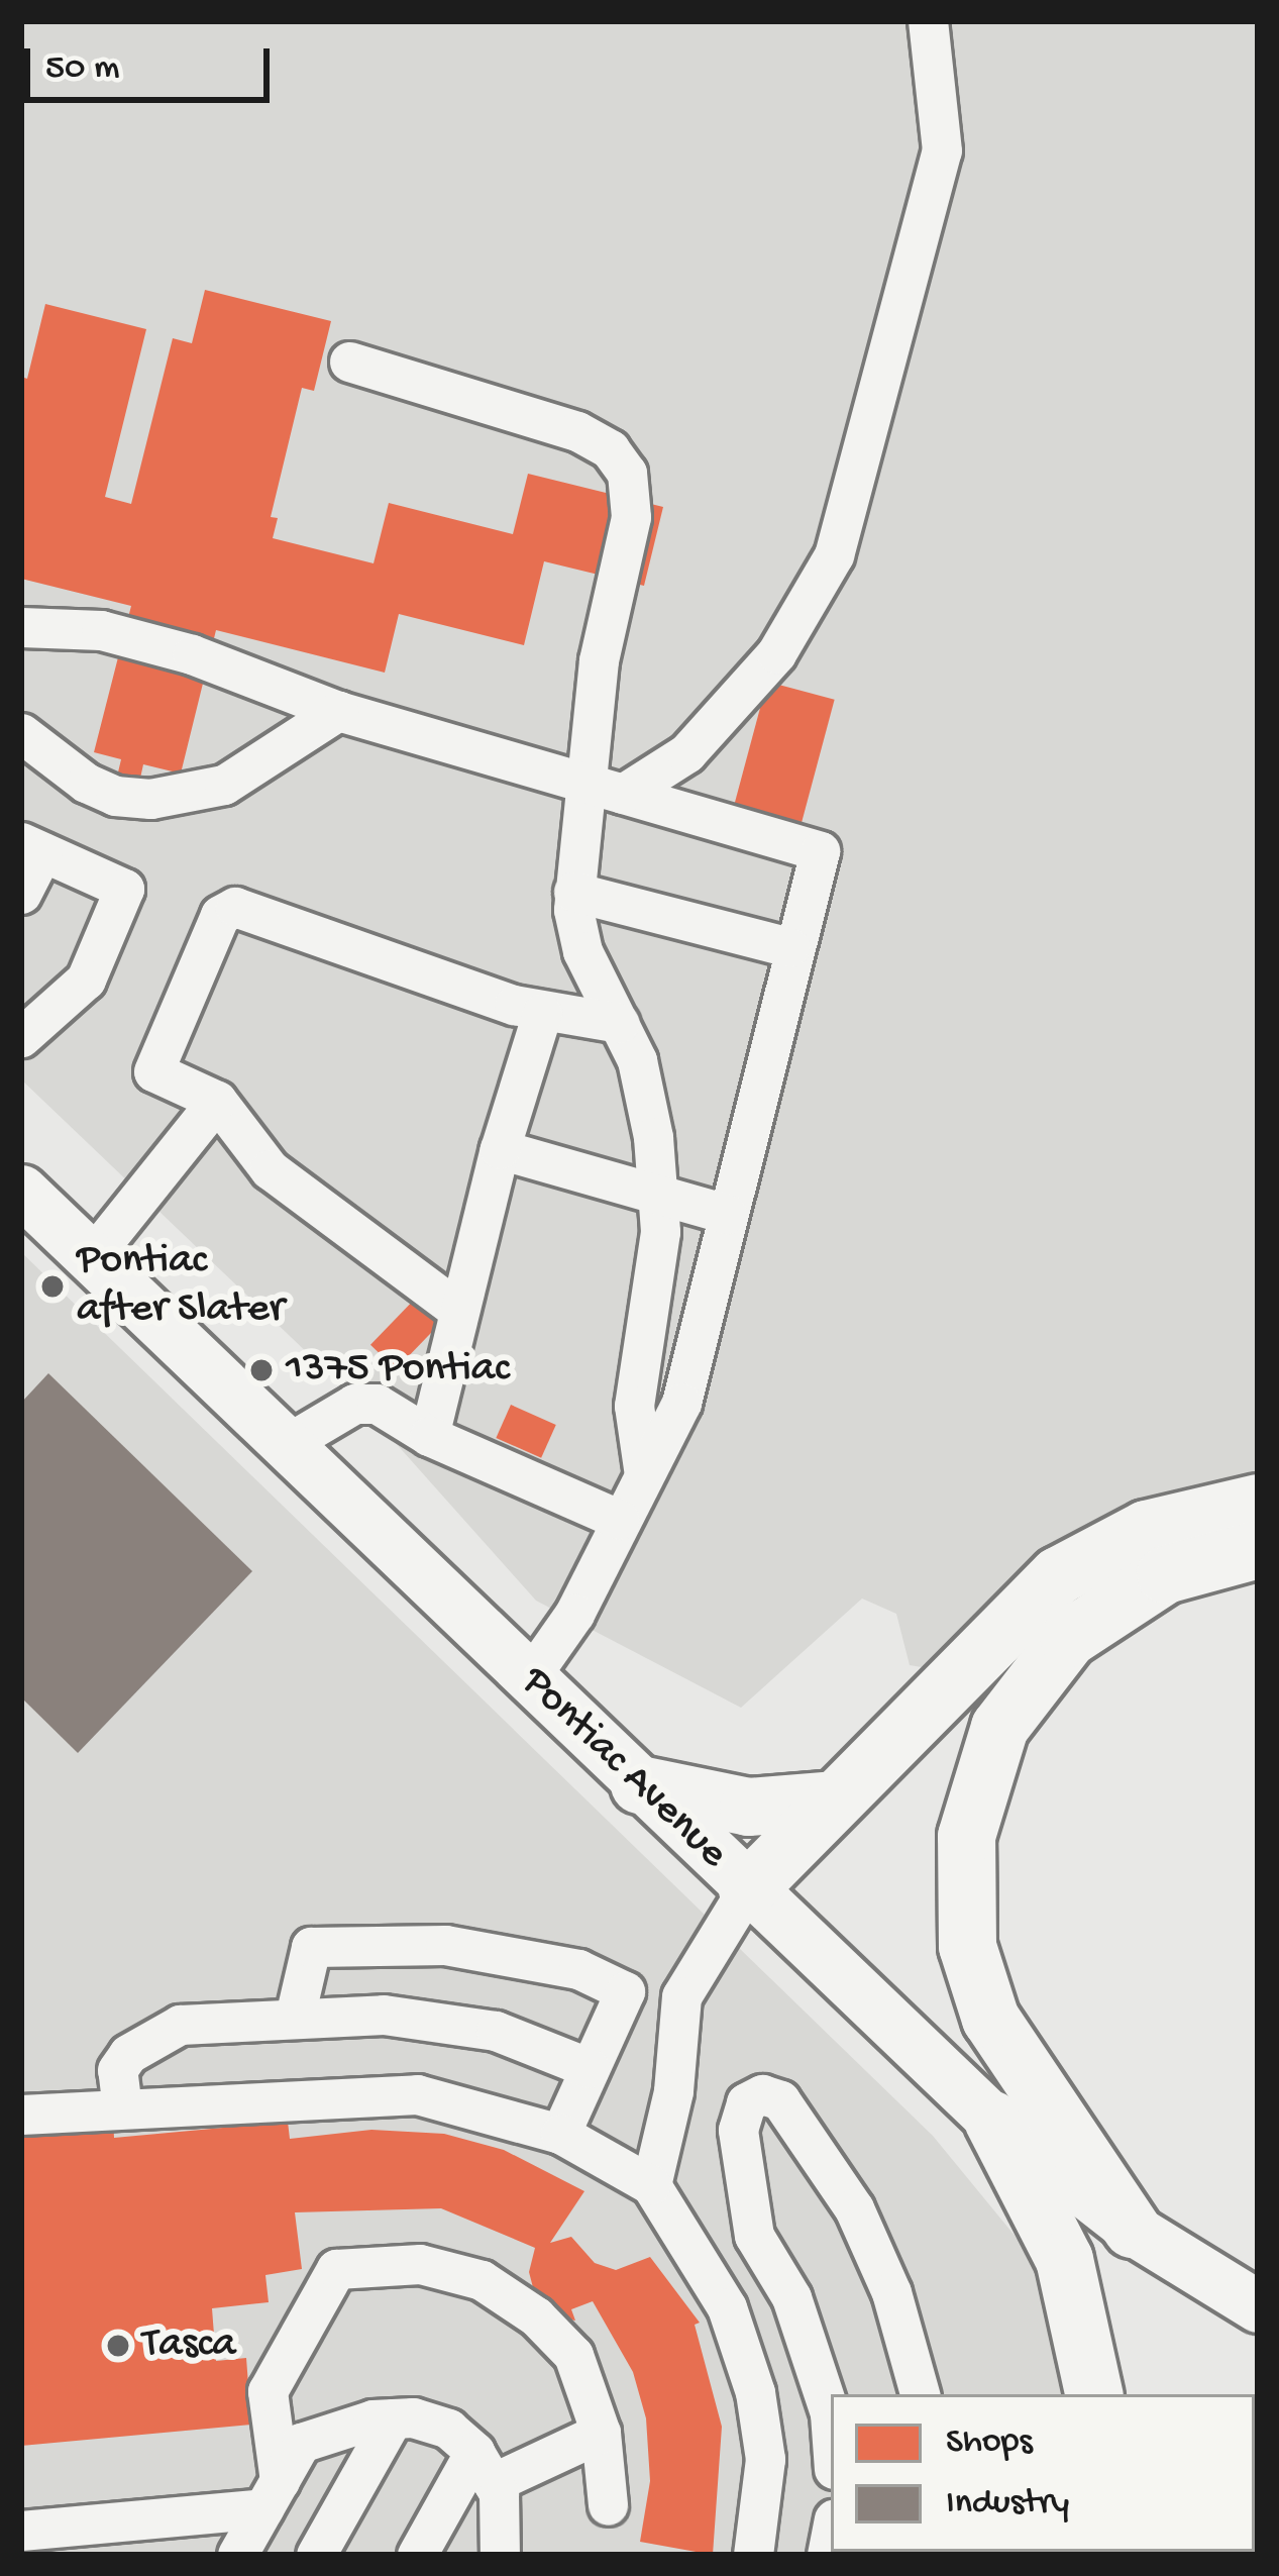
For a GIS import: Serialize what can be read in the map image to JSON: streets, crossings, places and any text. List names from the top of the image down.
{
  "streets": {
    "main road": ["Pontiac Avenue"]
  },
  "places": ["Pontiac after Slater", "1375 Pontiac", "Tasca"],
  "legend": ["Shops", "Industry"],
  "scale_bar": "50 m"
}
